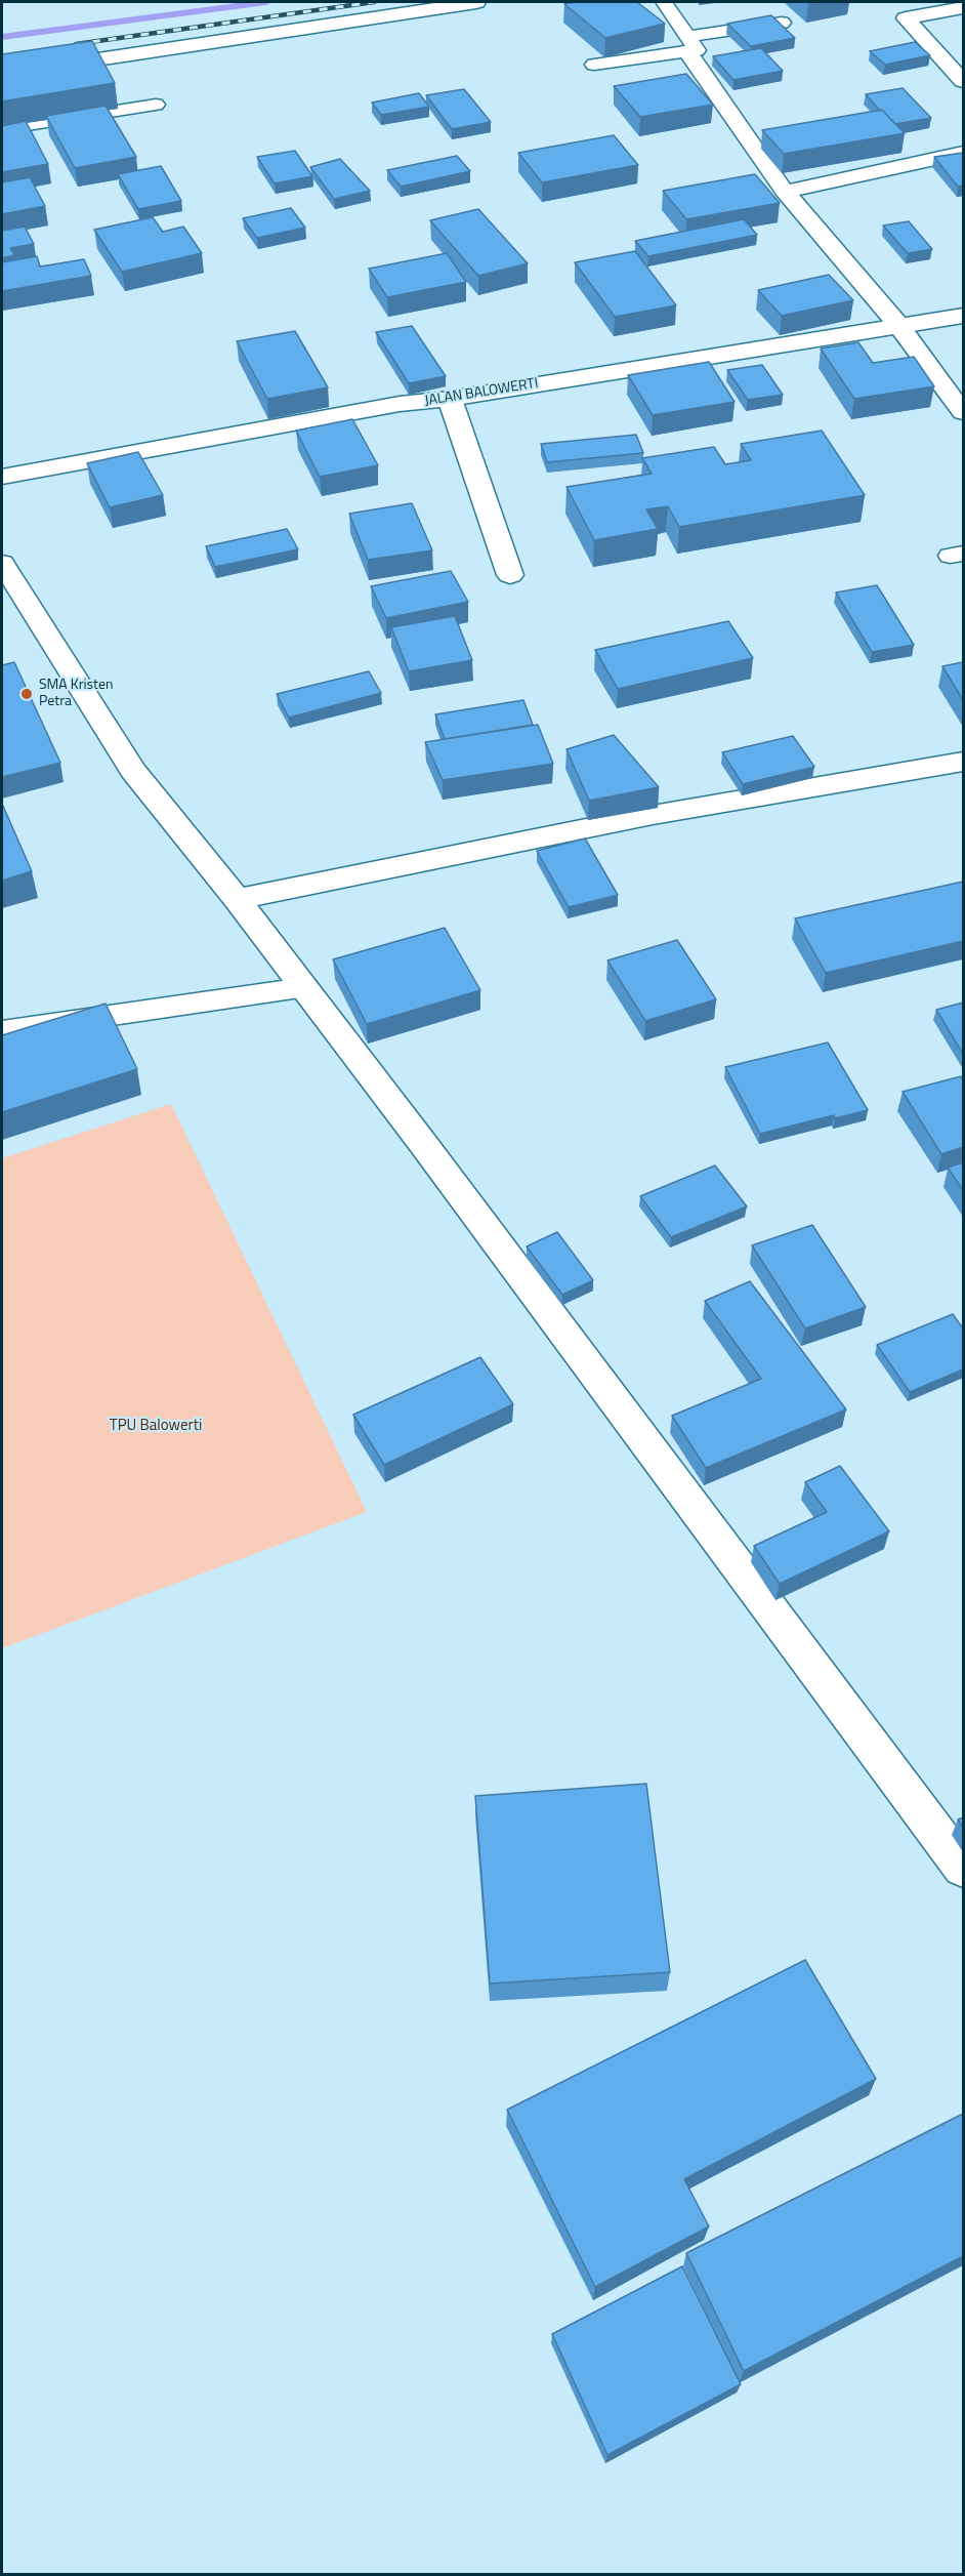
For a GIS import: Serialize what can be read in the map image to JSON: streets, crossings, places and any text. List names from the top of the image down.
{
  "streets": {
    "street": ["JALAN BALOWERTI"]
  },
  "parks": ["TPU Balowerti"],
  "places": ["SMA Kristen Petra"]
}
